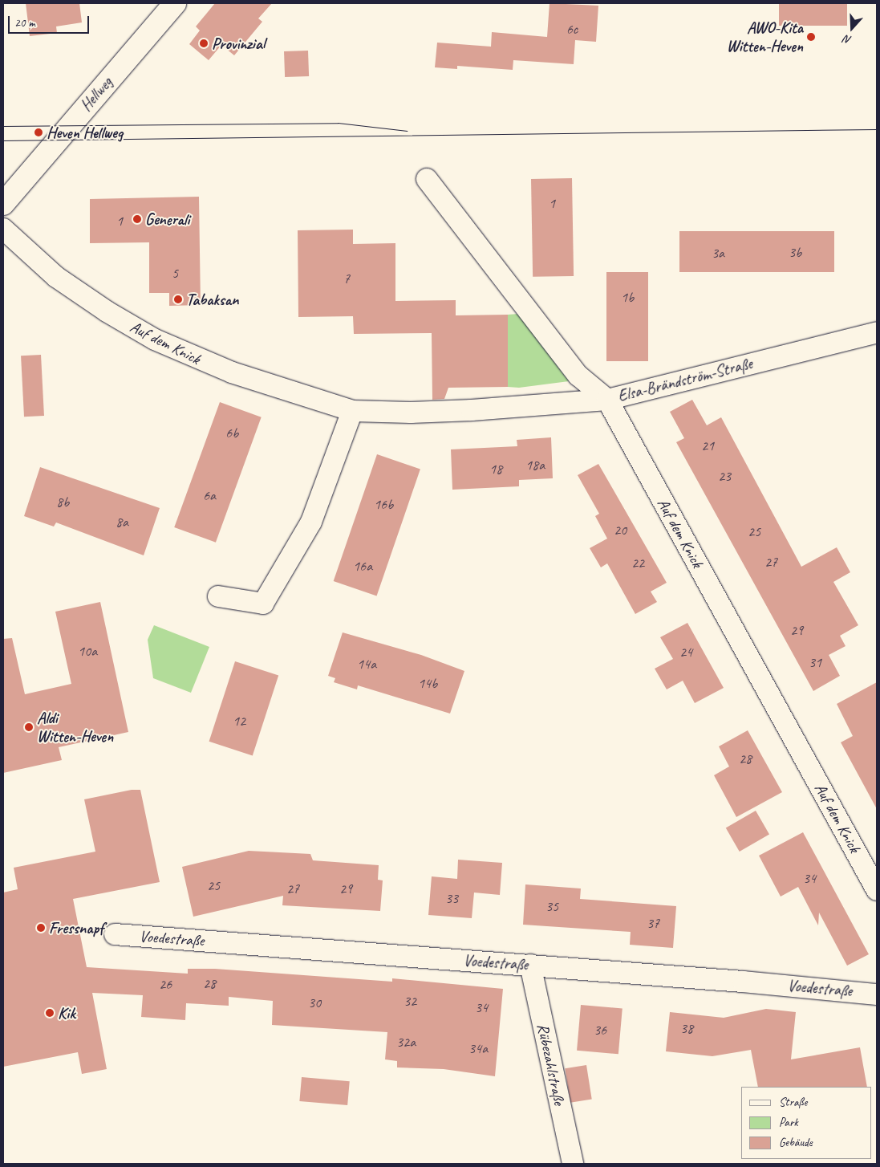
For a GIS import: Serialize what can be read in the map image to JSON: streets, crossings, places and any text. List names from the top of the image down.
{
  "streets": {
    "street": [
      "Hellweg",
      "Auf dem Knick",
      "Elsa-Brändström-Straße",
      "Voedestraße",
      "Rübezahlstraße"
    ]
  },
  "crossings": [
    ["Auf dem Knick", "Elsa-Brändström-Straße"],
    ["Voedestraße", "Rübezahlstraße"]
  ],
  "places": [
    "AWO-Kita Witten-Heven",
    "Provinzial",
    "Heven Hellweg",
    "Generali",
    "Tabaksan",
    "Aldi Witten-Heven",
    "Fressnapf",
    "Kik"
  ],
  "house_numbers": [
    "6c",
    "1",
    "1",
    "3b",
    "3a",
    "5",
    "7",
    "1b",
    "6b",
    "21",
    "18a",
    "18",
    "23",
    "6a",
    "8b",
    "16b",
    "8a",
    "20",
    "25",
    "27",
    "22",
    "16a",
    "29",
    "10a",
    "24",
    "31",
    "14a",
    "14b",
    "12",
    "28",
    "34",
    "25",
    "27",
    "29",
    "33",
    "35",
    "37",
    "28",
    "26",
    "32",
    "30",
    "34",
    "38",
    "36",
    "32a",
    "34a"
  ],
  "legend": ["Straße", "Park", "Gebäude"],
  "scale_bar": "20 m",
  "north": "bottom"
}
